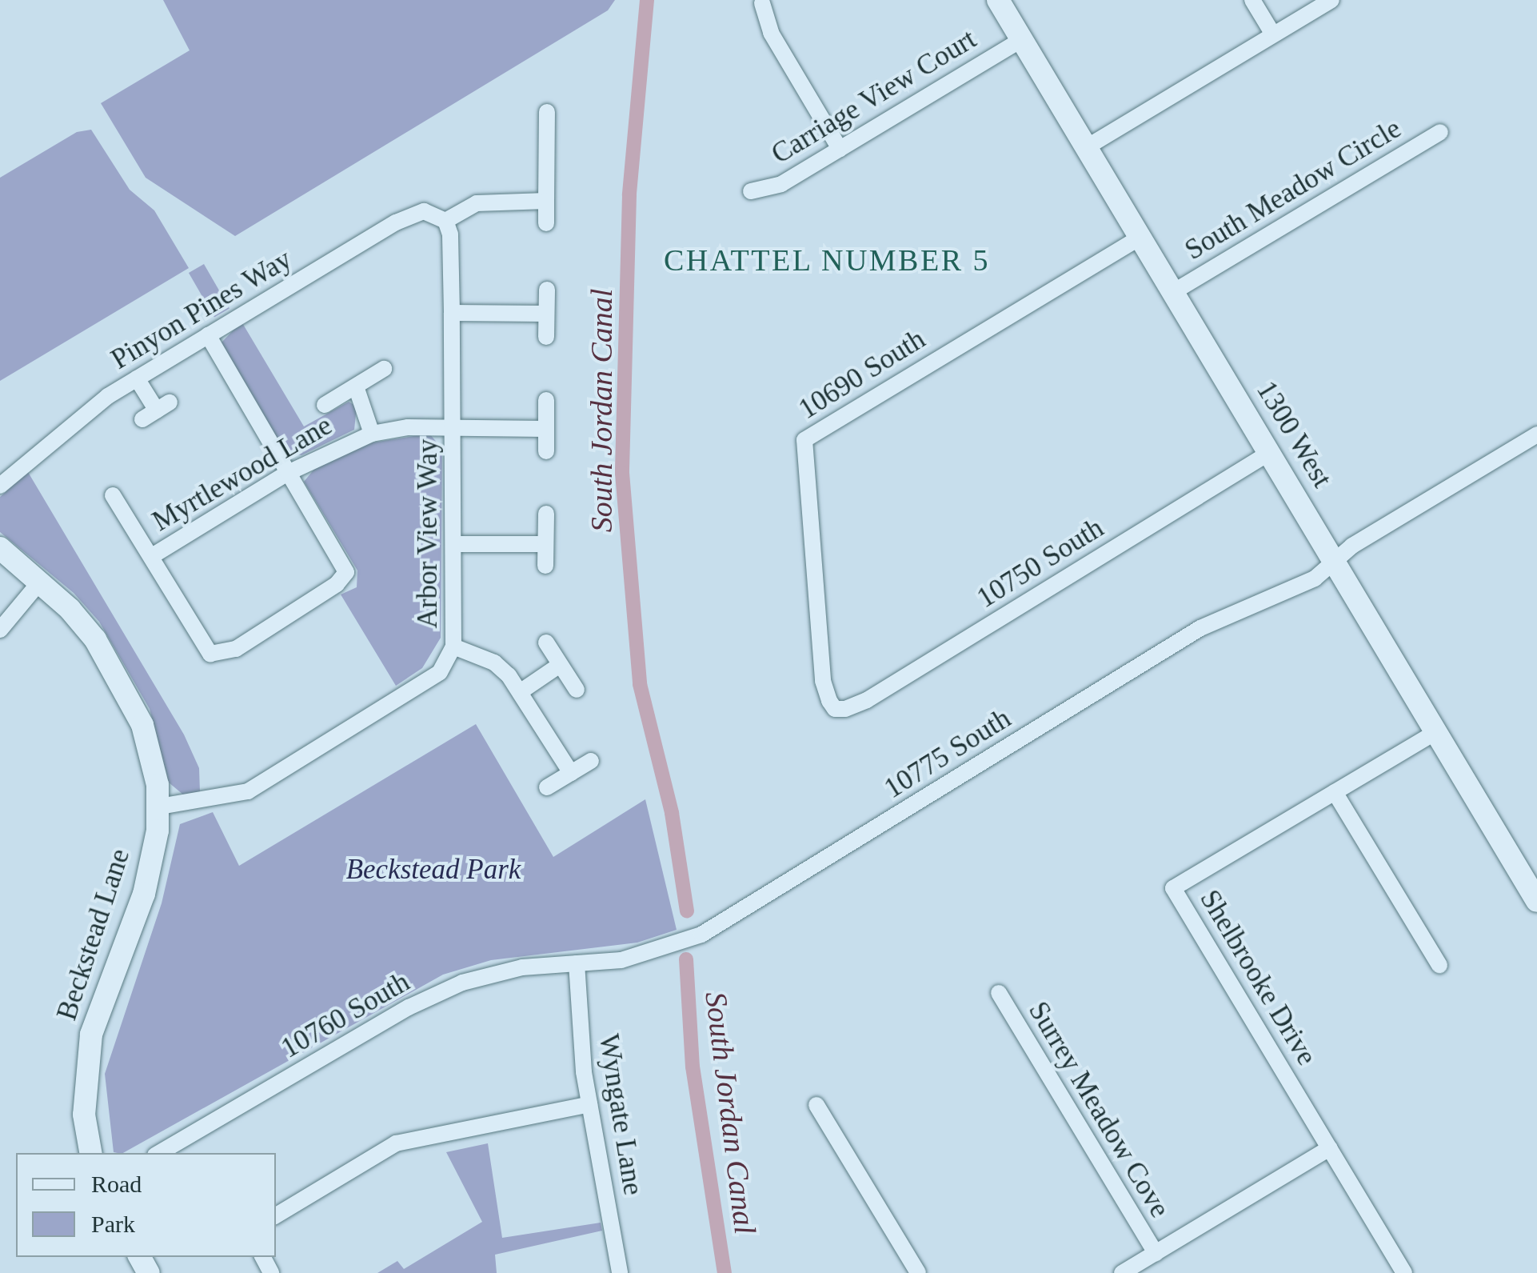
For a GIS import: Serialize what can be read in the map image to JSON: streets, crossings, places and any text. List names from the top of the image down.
{
  "streets": {
    "street": [
      "Carriage View Court",
      "South Meadow Circle",
      "Pinyon Pines Way",
      "10690 South",
      "1300 West",
      "Myrtlewood Lane",
      "Arbor View Way",
      "10750 South",
      "10775 South",
      "Beckstead Lane",
      "Shelbrooke Drive",
      "10760 South",
      "Surrey Meadow Cove",
      "Wyngate Lane"
    ]
  },
  "crossings": [
    ["Carriage View Court", "1300 West"],
    ["South Meadow Circle", "1300 West"],
    ["Pinyon Pines Way", "Arbor View Way"],
    ["10690 South", "1300 West"],
    ["10690 South", "10750 South"],
    ["1300 West", "10750 South"],
    ["1300 West", "10775 South"],
    ["1300 West", "Shelbrooke Drive"],
    ["Myrtlewood Lane", "Arbor View Way"],
    ["Arbor View Way", "Beckstead Lane"],
    ["10775 South", "10760 South"],
    ["10775 South", "Wyngate Lane"],
    ["10760 South", "Wyngate Lane"]
  ],
  "districts": ["CHATTEL NUMBER 5"],
  "water": ["South Jordan Canal"],
  "parks": ["Beckstead Park"],
  "legend": ["Road", "Park"]
}
